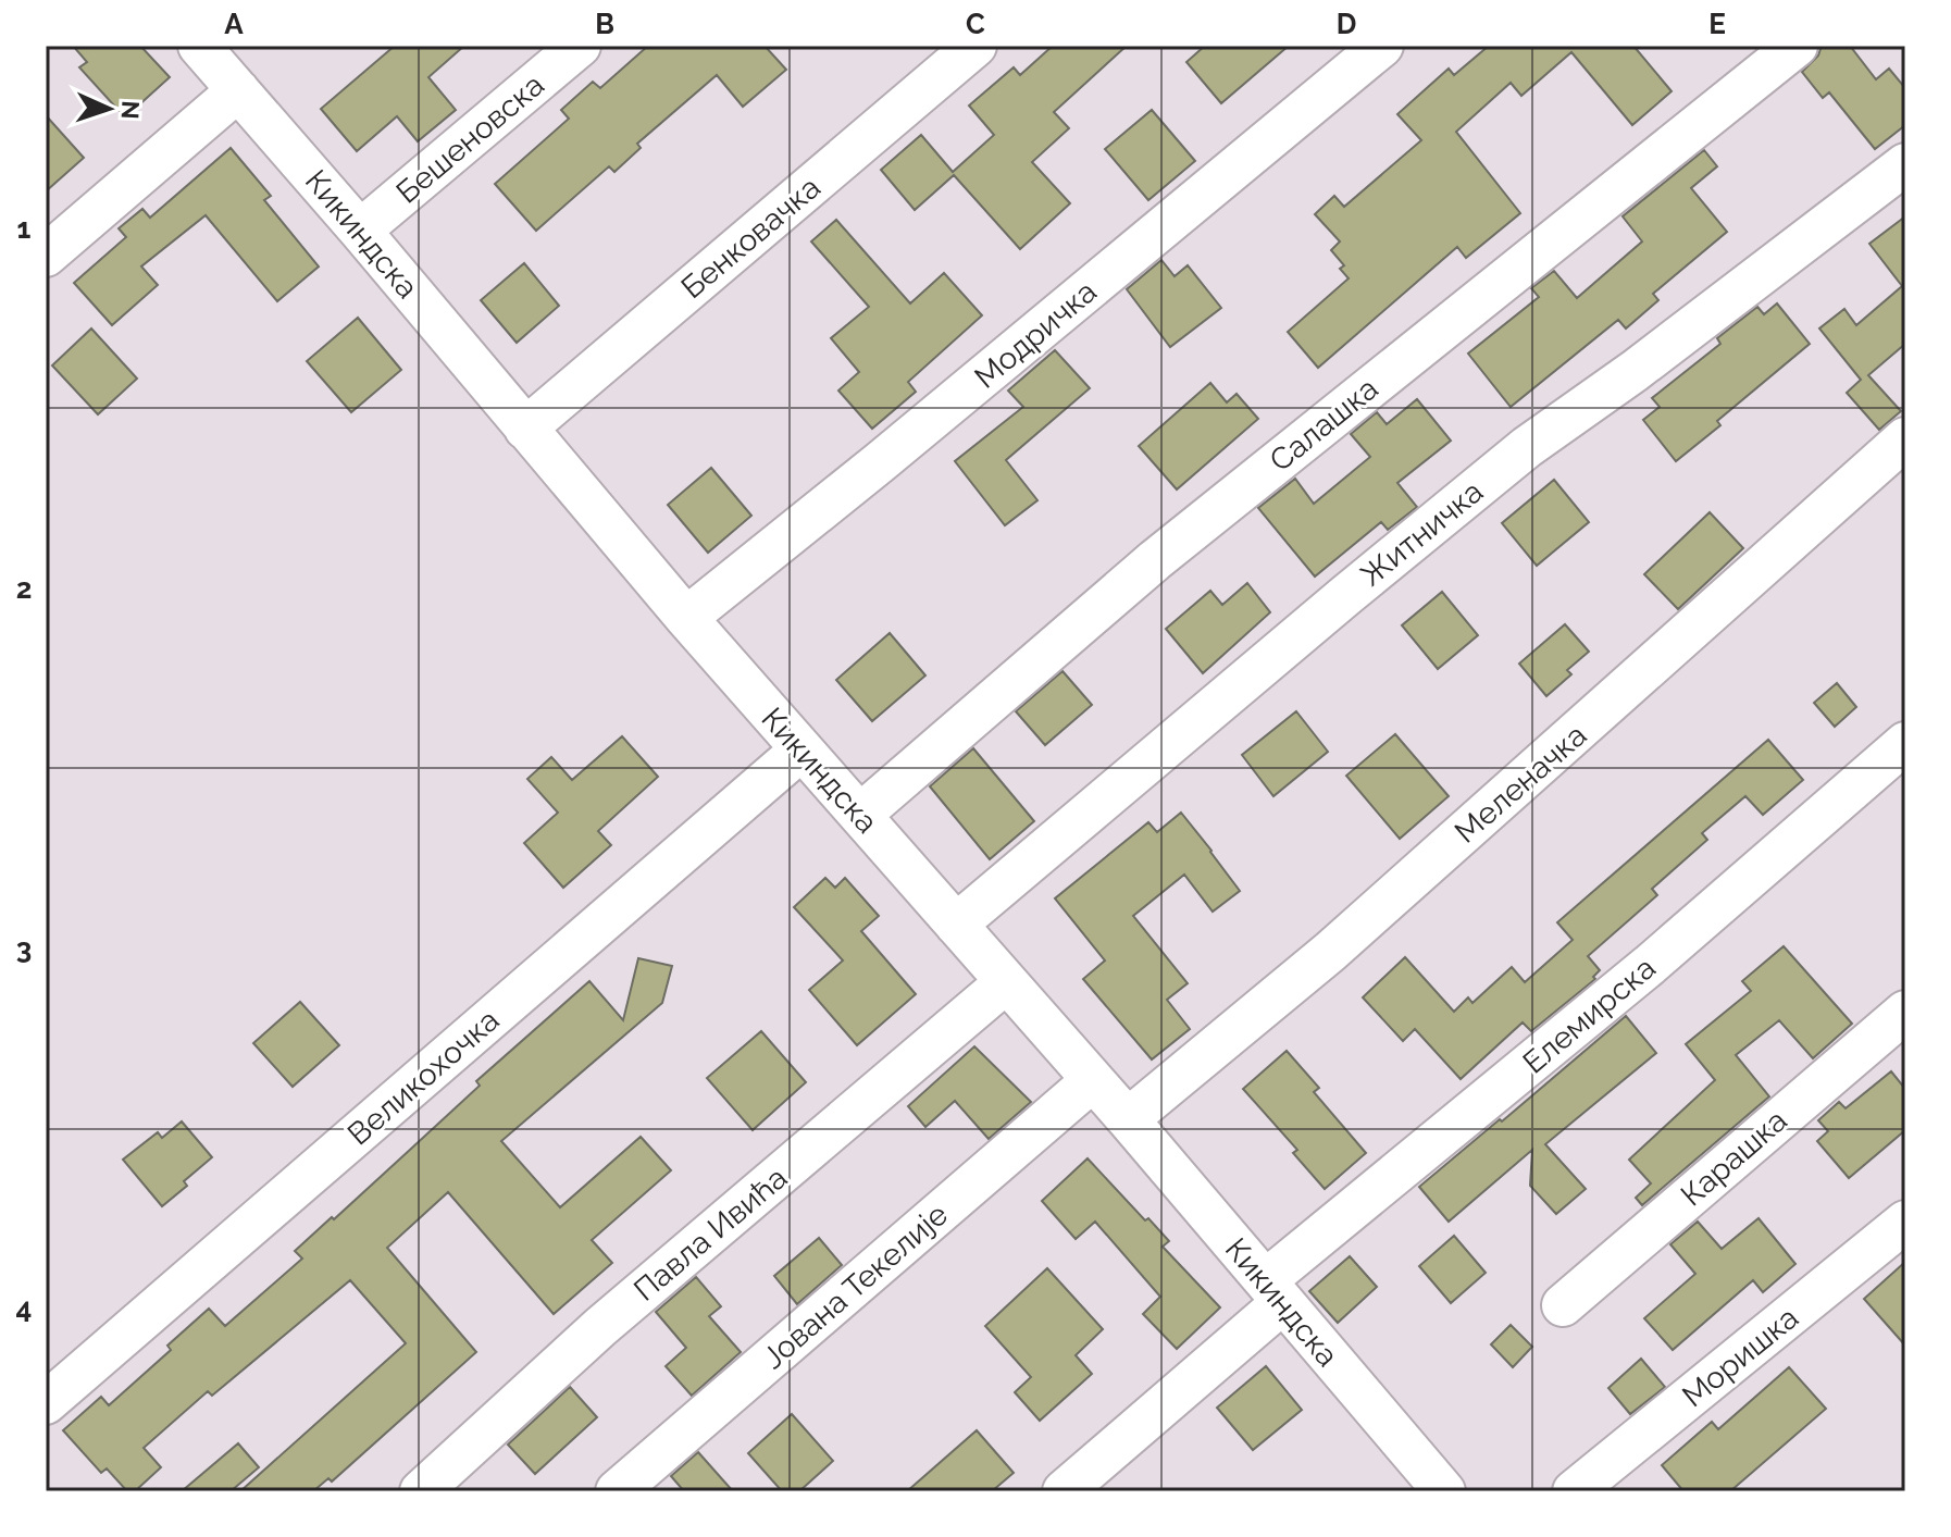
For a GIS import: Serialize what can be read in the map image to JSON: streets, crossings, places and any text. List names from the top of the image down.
{
  "streets": {
    "street": [
      "Бешеновска",
      "Кикиндска",
      "Бенковачка",
      "Модричка",
      "Салашка",
      "Житничка",
      "Меленачка",
      "Елемирска",
      "Великохочка",
      "Карашка",
      "Павла Ивића",
      "Јована Текелије",
      "Моришка"
    ]
  },
  "crossings": [
    ["Бешеновска", "Кикиндска"],
    ["Кикиндска", "Бенковачка"],
    ["Кикиндска", "Модричка"],
    ["Кикиндска", "Салашка"],
    ["Кикиндска", "Житничка"],
    ["Кикиндска", "Меленачка"],
    ["Кикиндска", "Елемирска"],
    ["Кикиндска", "Великохочка"],
    ["Кикиндска", "Павла Ивића"],
    ["Кикиндска", "Јована Текелије"]
  ],
  "north": "right",
  "grid": {
    "columns": [
      "A",
      "B",
      "C",
      "D",
      "E"
    ],
    "rows": [
      "1",
      "2",
      "3",
      "4"
    ]
  }
}
